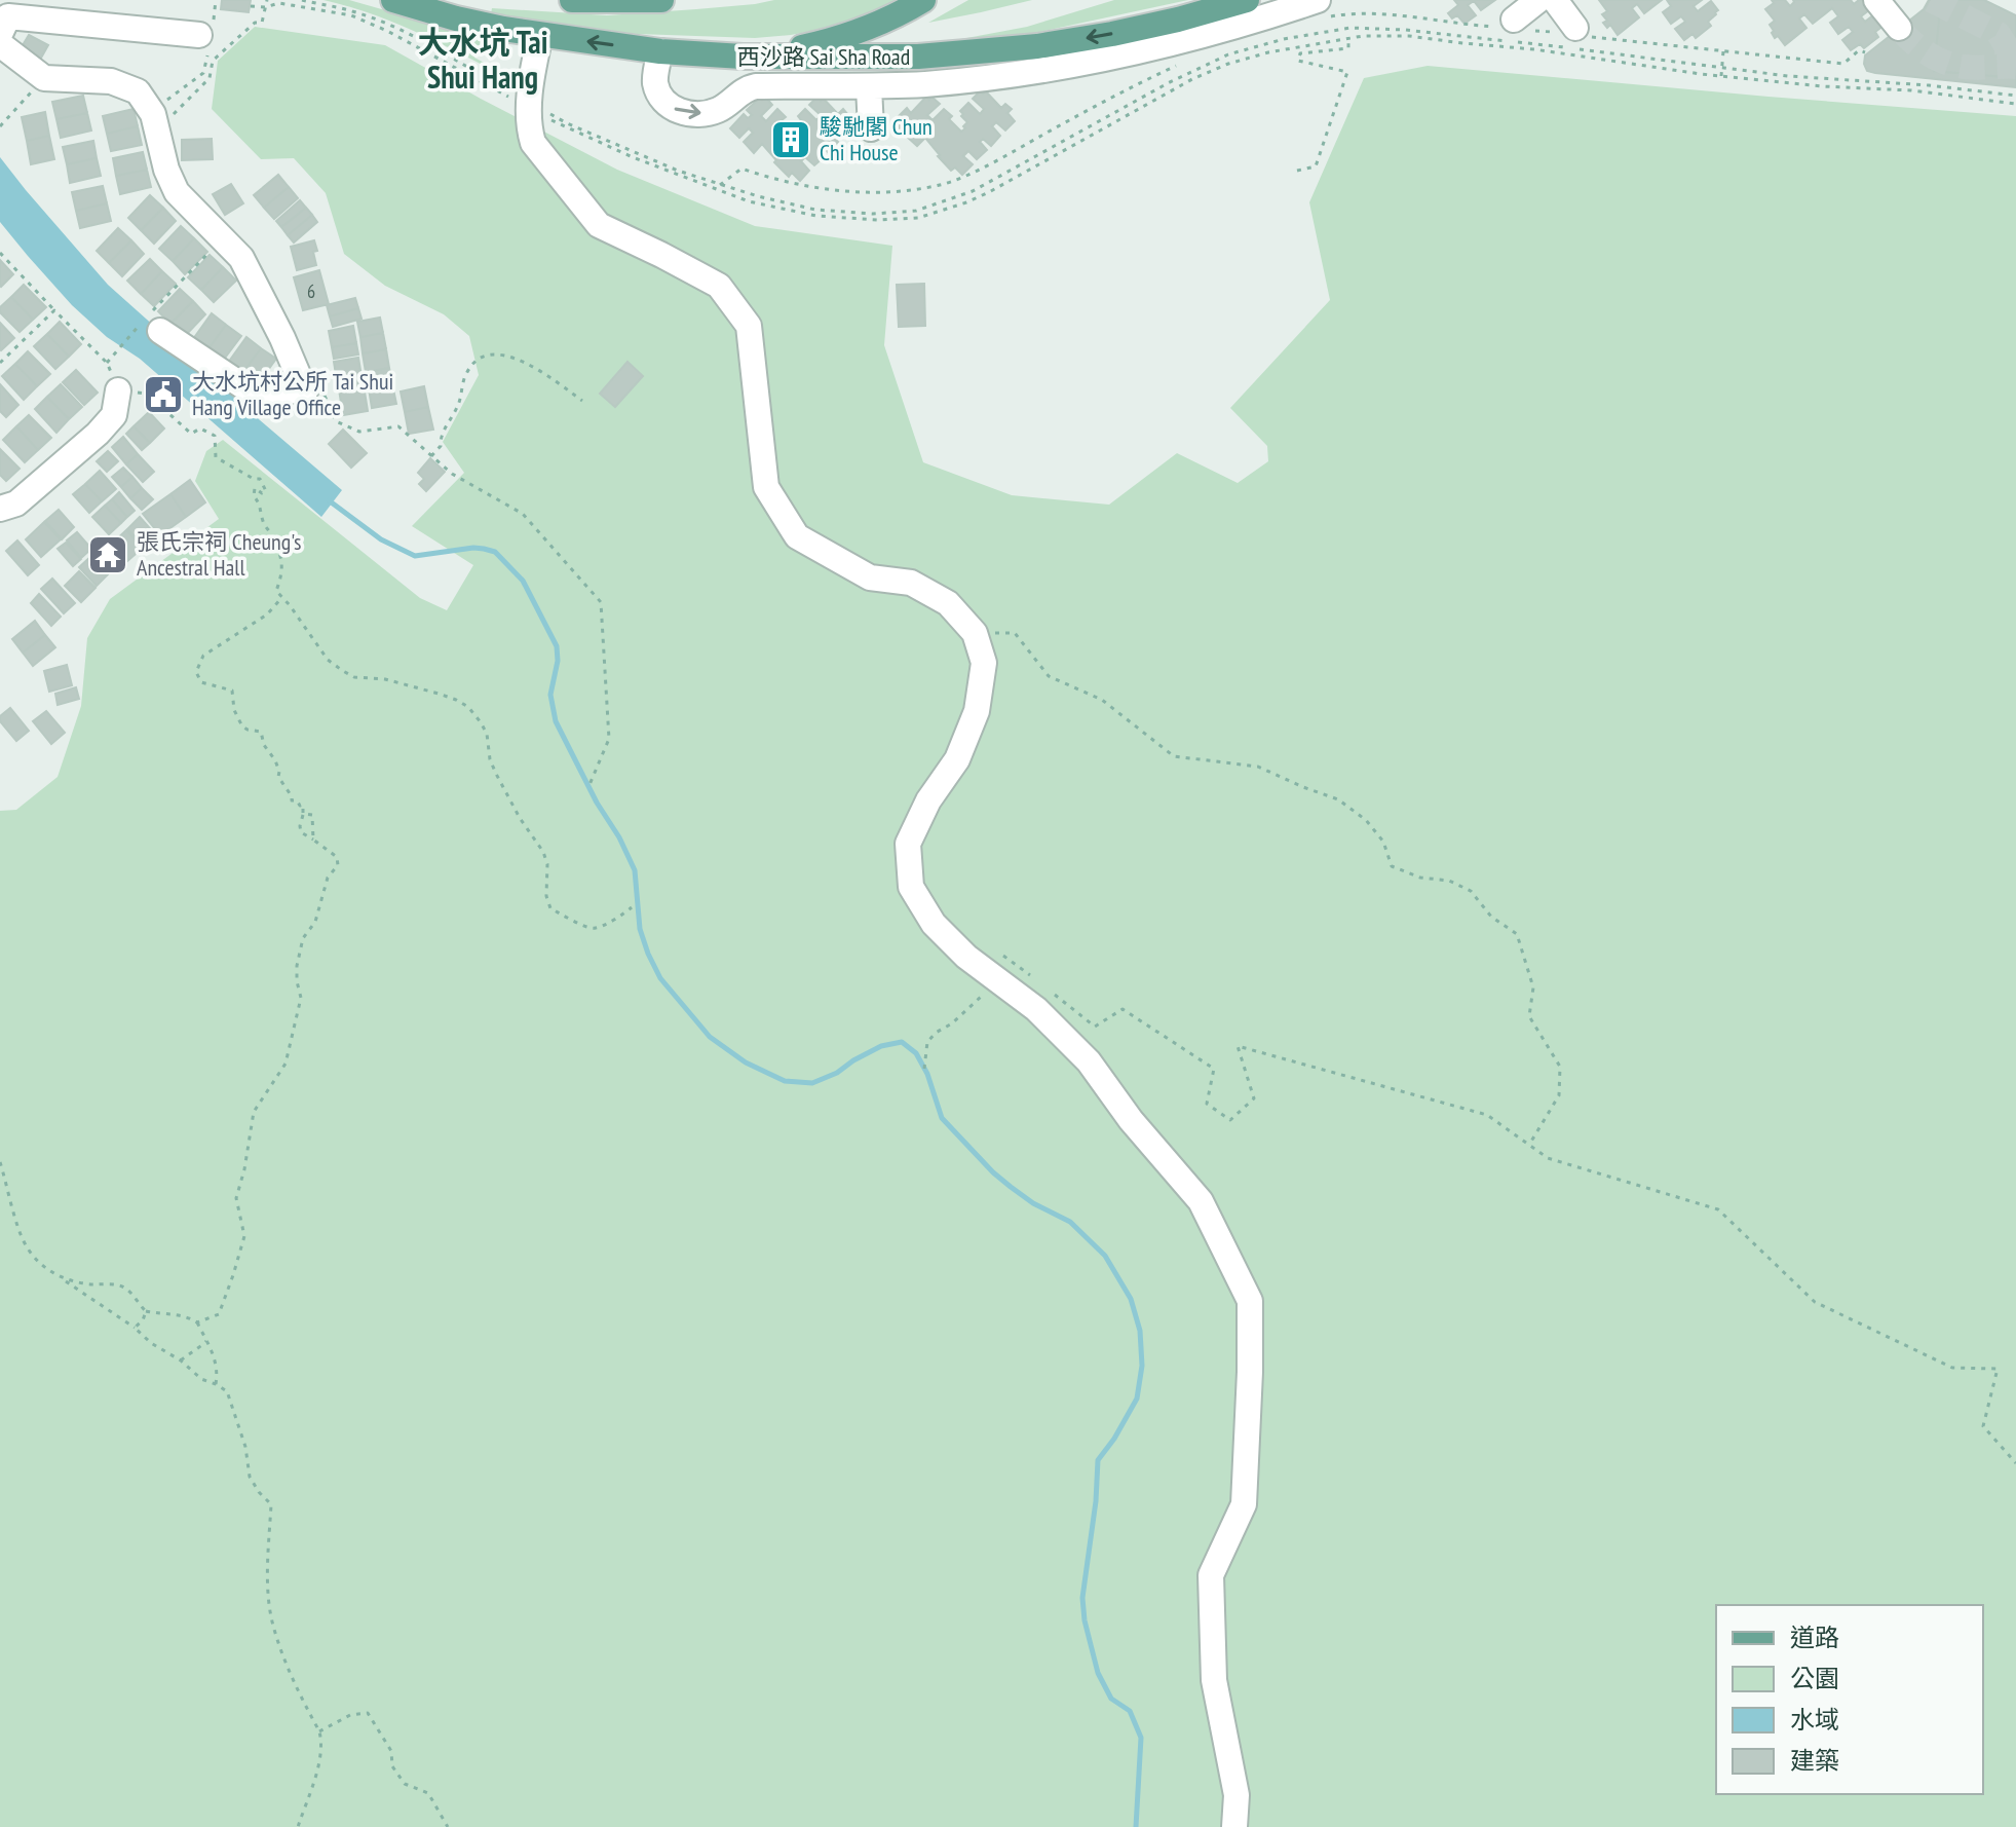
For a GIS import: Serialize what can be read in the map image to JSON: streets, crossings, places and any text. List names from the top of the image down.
{
  "streets": {
    "main road": ["西沙路 Sai Sha Road"]
  },
  "districts": ["大水坑 Tai Shui Hang"],
  "places": {
    "building": ["駿馳閣 Chun Chi House"],
    "public building": ["大水坑村公所 Tai Shui Hang Village Office"],
    "temple": ["張氏宗祠 Cheung's Ancestral Hall"]
  },
  "house_numbers": ["6"],
  "legend": [
    "道路",
    "公園",
    "水域",
    "建築"
  ]
}
